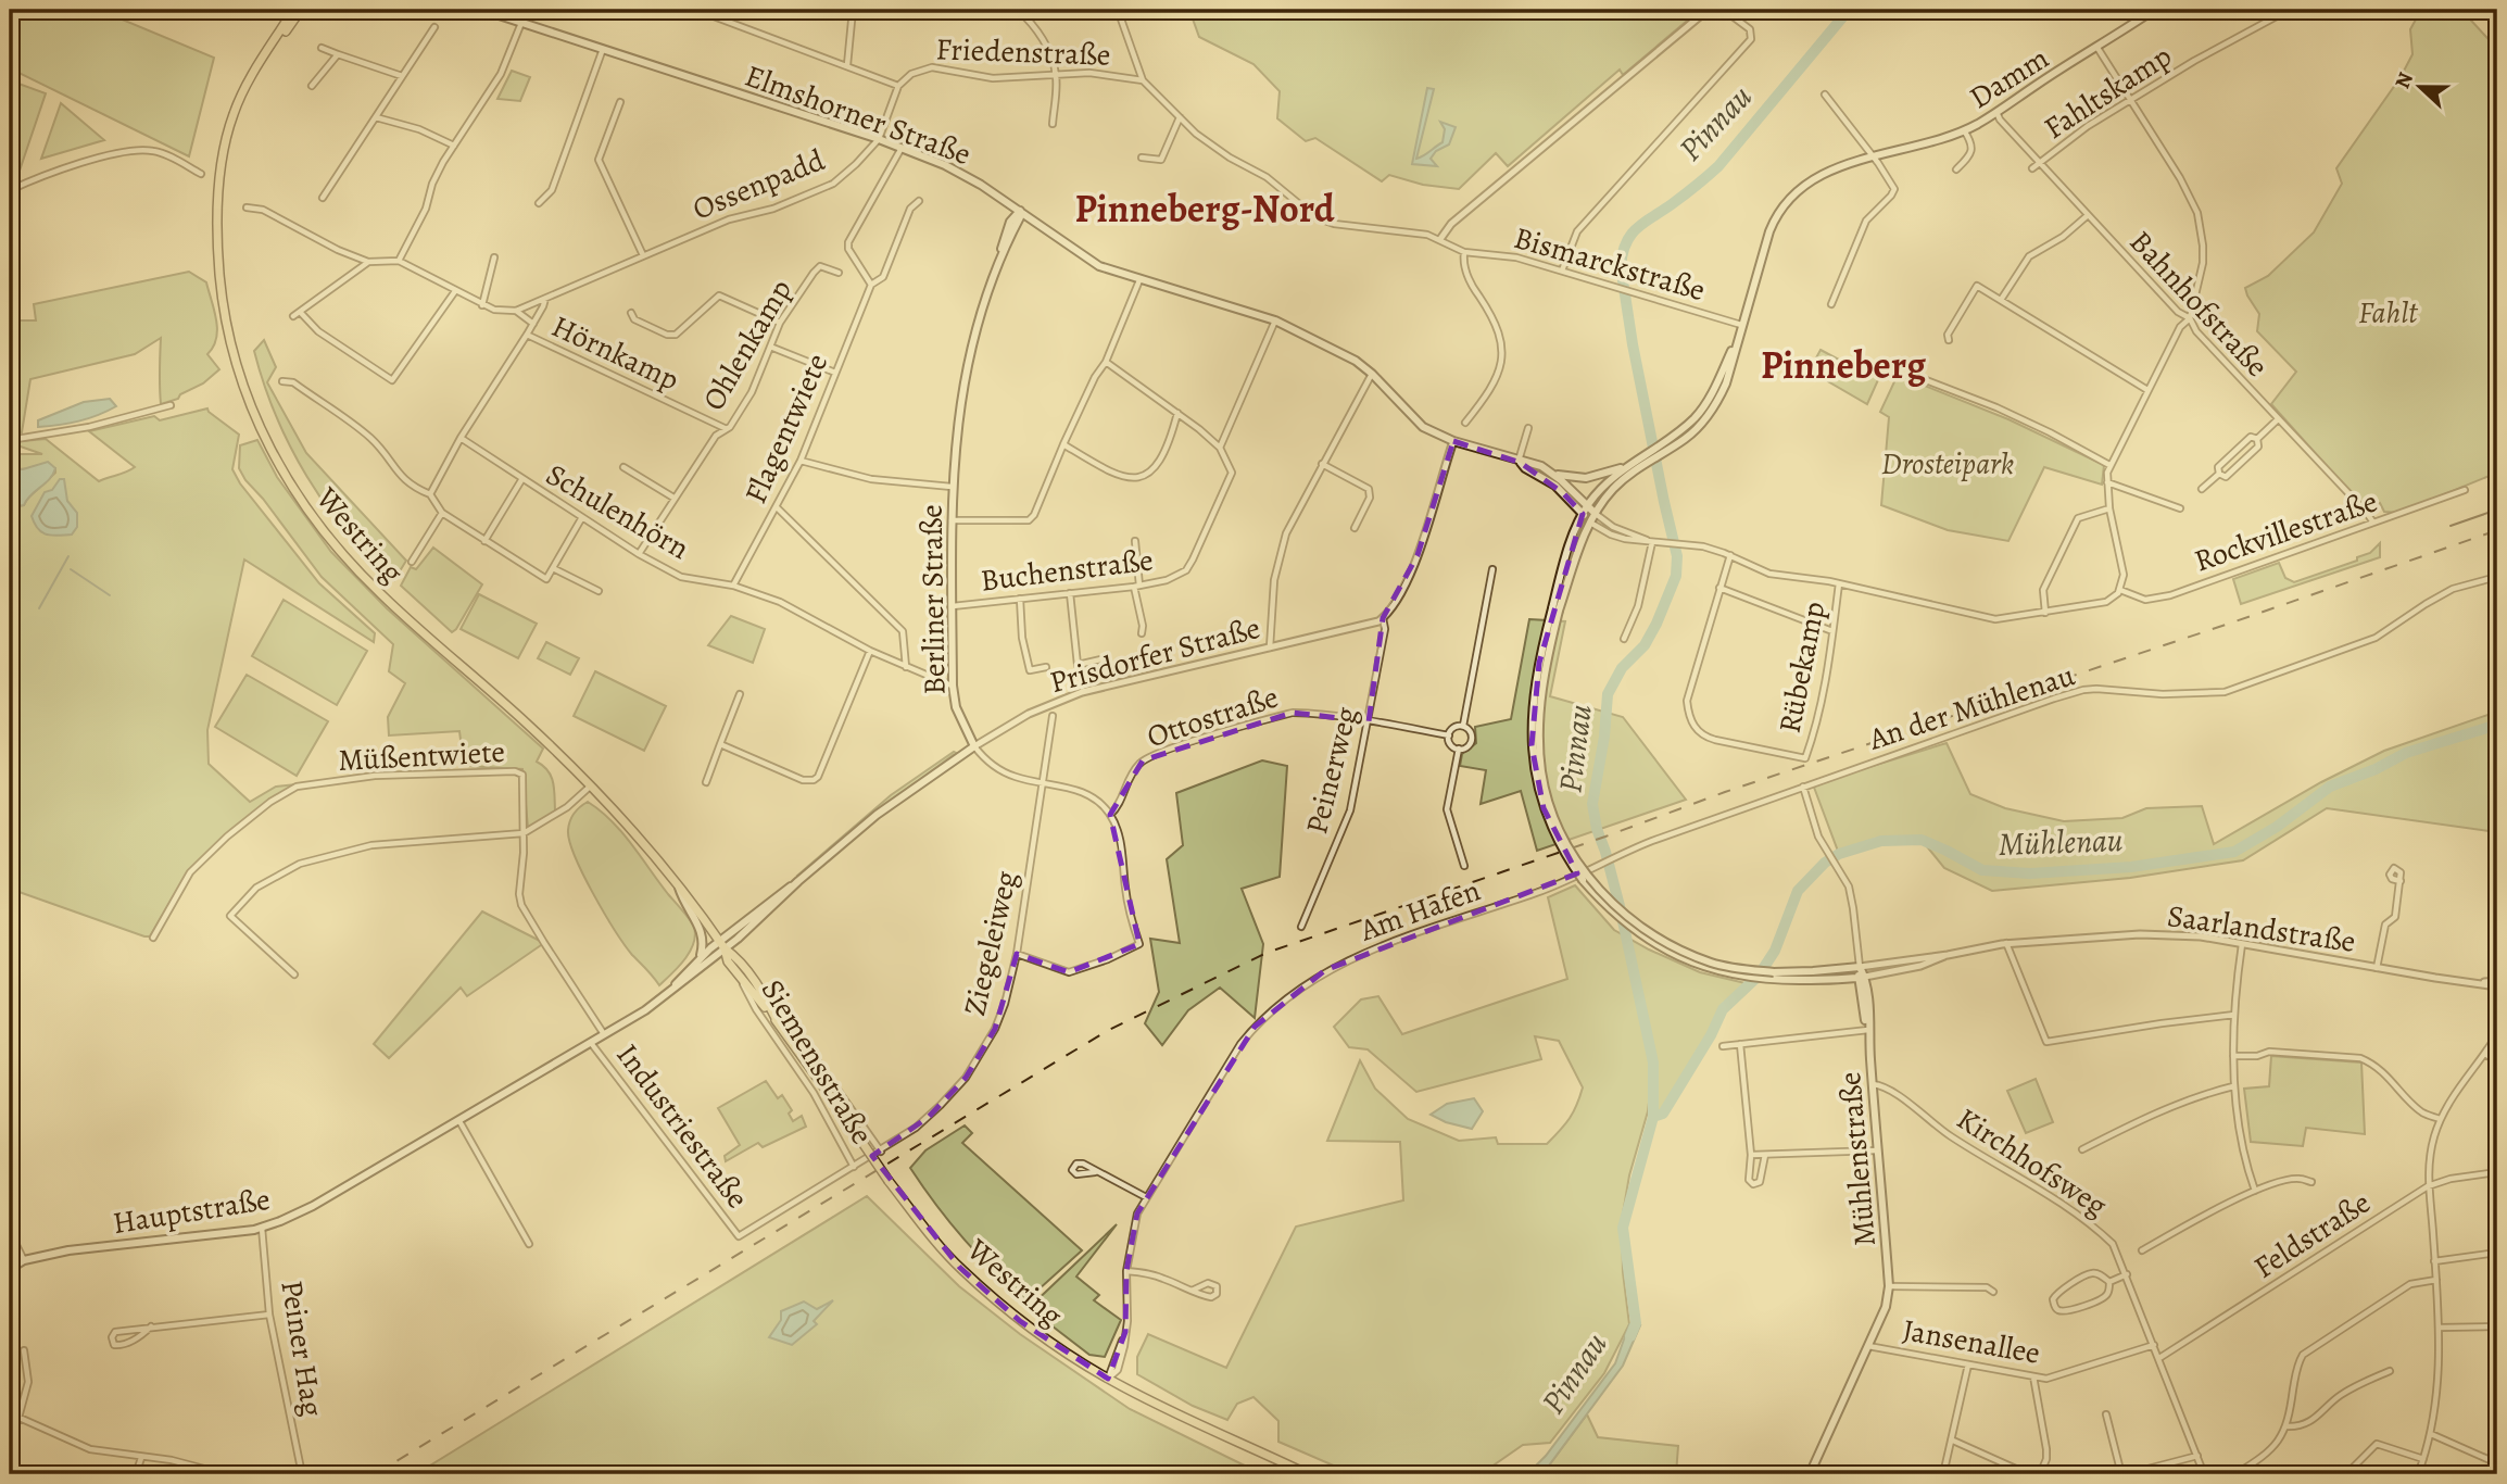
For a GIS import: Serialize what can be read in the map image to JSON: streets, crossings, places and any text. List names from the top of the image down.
{
  "streets": {
    "main road": [
      "Damm",
      "Elmshorner Straße",
      "Westring",
      "Berliner Straße",
      "Prisdorfer Straße",
      "Mühlenstraße",
      "Hauptstraße"
    ],
    "street": [
      "Friedenstraße",
      "Fahltskamp",
      "Ossenpadd",
      "Bismarckstraße",
      "Bahnhofstraße",
      "Ohlenkamp",
      "Hörnkamp",
      "Flagentwiete",
      "Schulenhörn",
      "Rockvillestraße",
      "Buchenstraße",
      "Rübekamp",
      "An der Mühlenau",
      "Ottostraße",
      "Müßentwiete",
      "Peinerweg",
      "Am Hafen",
      "Saarlandstraße",
      "Ziegeleiweg",
      "Siemensstraße",
      "Industriestraße",
      "Kirchhofsweg",
      "Feldstraße",
      "Jansenallee",
      "Peiner Hag"
    ]
  },
  "crossings": [
    ["Friedenstraße", "Elmshorner Straße"],
    ["Friedenstraße", "Ossenpadd"],
    ["Friedenstraße", "Bismarckstraße"],
    ["Damm", "Bahnhofstraße"],
    ["Fahltskamp", "Bahnhofstraße"],
    ["Elmshorner Straße", "Ossenpadd"],
    ["Elmshorner Straße", "Rockvillestraße"],
    ["Elmshorner Straße", "Berliner Straße"],
    ["Elmshorner Straße", "Rübekamp"],
    ["Bahnhofstraße", "Rockvillestraße"],
    ["Ohlenkamp", "Hörnkamp"],
    ["Ohlenkamp", "Schulenhörn"],
    ["Flagentwiete", "Schulenhörn"],
    ["Schulenhörn", "Berliner Straße"],
    ["Westring", "Prisdorfer Straße"],
    ["Westring", "Am Hafen"],
    ["Westring", "Siemensstraße"],
    ["Buchenstraße", "Berliner Straße"],
    ["Berliner Straße", "Prisdorfer Straße"],
    ["Berliner Straße", "Ottostraße"],
    ["Berliner Straße", "Ziegeleiweg"],
    ["Prisdorfer Straße", "Müßentwiete"],
    ["Prisdorfer Straße", "Peinerweg"],
    ["Prisdorfer Straße", "Industriestraße"],
    ["Prisdorfer Straße", "Hauptstraße"],
    ["An der Mühlenau", "Am Hafen"],
    ["An der Mühlenau", "Mühlenstraße"],
    ["Ottostraße", "Peinerweg"],
    ["Am Hafen", "Mühlenstraße"],
    ["Saarlandstraße", "Mühlenstraße"],
    ["Ziegeleiweg", "Siemensstraße"],
    ["Ziegeleiweg", "Industriestraße"],
    ["Mühlenstraße", "Kirchhofsweg"],
    ["Mühlenstraße", "Jansenallee"],
    ["Kirchhofsweg", "Feldstraße"],
    ["Kirchhofsweg", "Jansenallee"],
    ["Hauptstraße", "Peiner Hag"]
  ],
  "districts": ["Pinneberg-Nord", "Pinneberg"],
  "water": ["Pinnau", "Mühlenau"],
  "parks": ["Fahlt", "Drosteipark"],
  "north": "left"
}
